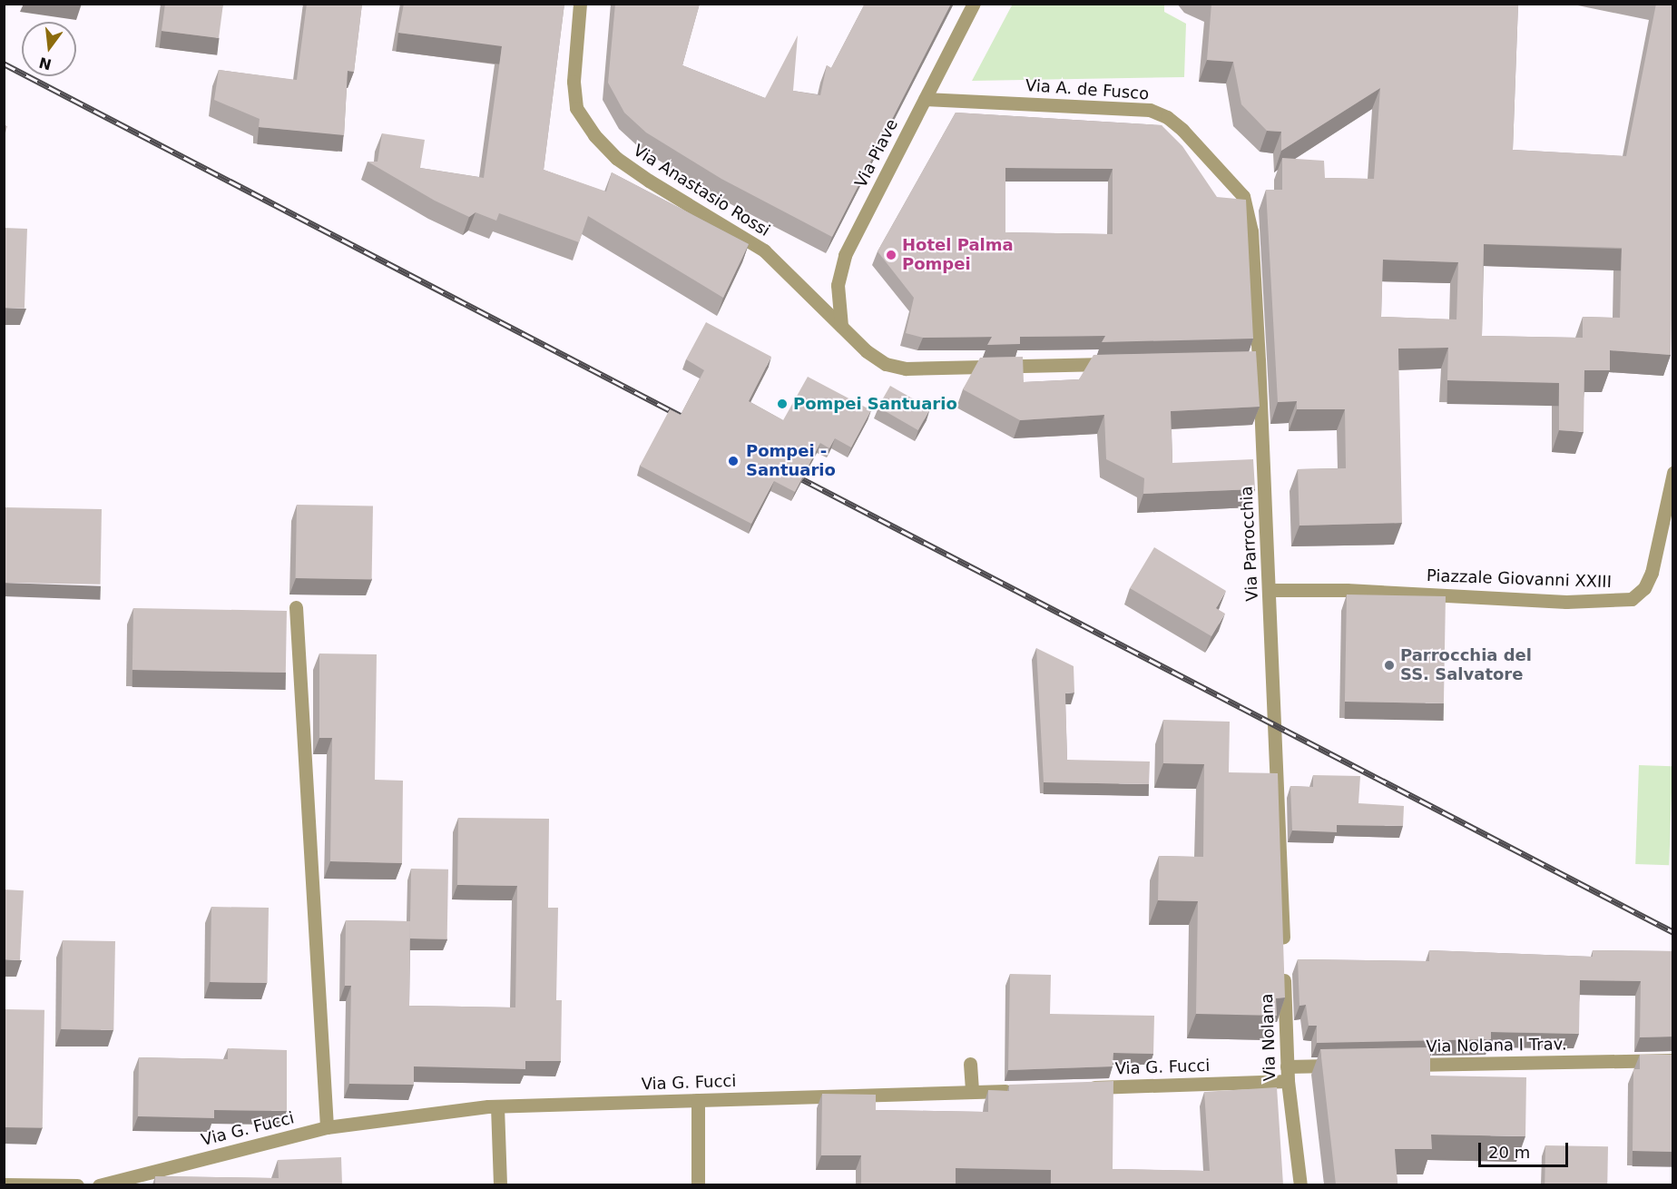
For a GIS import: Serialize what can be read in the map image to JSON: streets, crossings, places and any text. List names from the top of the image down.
{
  "streets": {
    "street": [
      "Via A. de Fusco",
      "Via Piave",
      "Via Anastasio Rossi",
      "Via Parrocchia",
      "Piazzale Giovanni XXIII",
      "Via Nolana",
      "Via Nolana I Trav.",
      "Via G. Fucci"
    ]
  },
  "crossings": [
    ["Via A. de Fusco", "Via Piave"],
    ["Via A. de Fusco", "Via Parrocchia"],
    ["Via Piave", "Via Anastasio Rossi"],
    ["Via Parrocchia", "Piazzale Giovanni XXIII"],
    ["Via Parrocchia", "Via Nolana"],
    ["Via Nolana", "Via G. Fucci"]
  ],
  "places": [
    "Hotel Palma Pompei",
    "Pompei Santuario",
    "Pompei - Santuario",
    "Parrocchia del SS. Salvatore"
  ],
  "scale_bar": "20 m",
  "north": "bottom"
}
